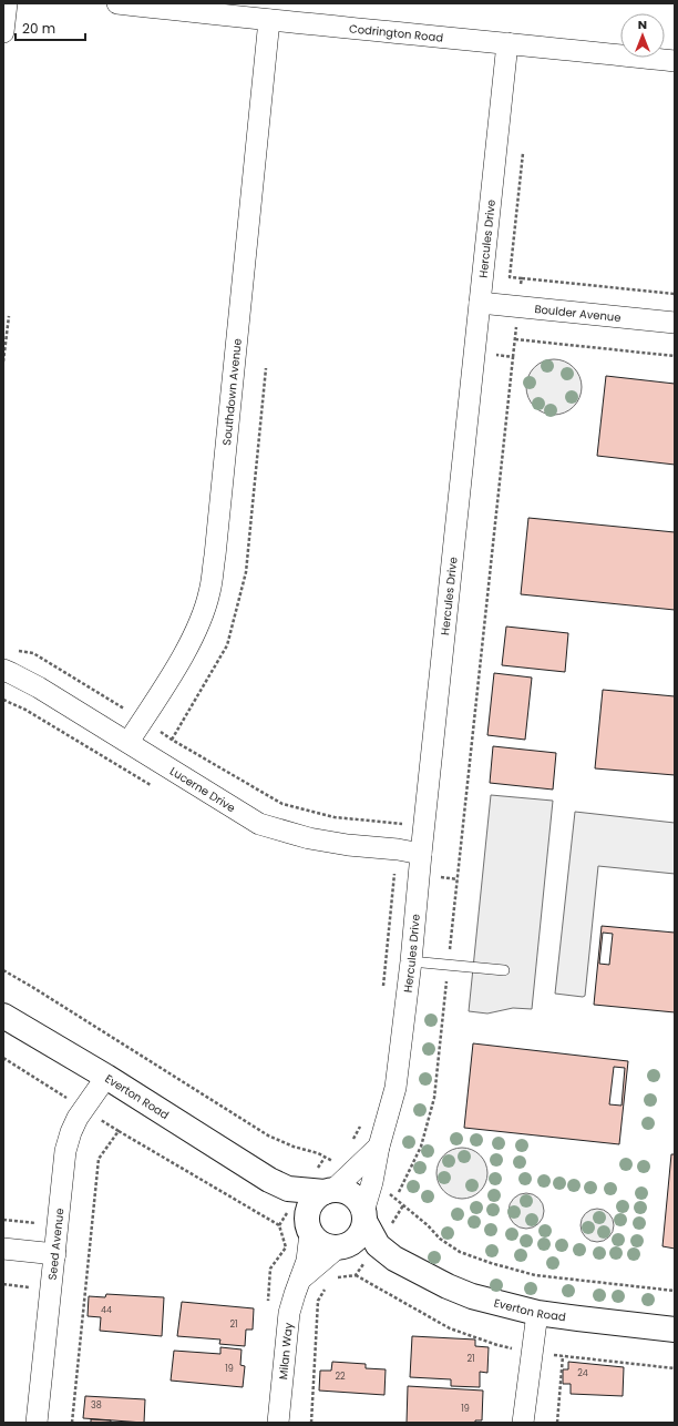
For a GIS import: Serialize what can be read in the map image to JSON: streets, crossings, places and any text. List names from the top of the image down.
{
  "streets": {
    "street": [
      "Codrington Road",
      "Hercules Drive",
      "Boulder Avenue",
      "Southdown Avenue",
      "Lucerne Drive",
      "Everton Road",
      "Seed Avenue",
      "Milan Way"
    ]
  },
  "crossings": [
    ["Codrington Road", "Hercules Drive"],
    ["Codrington Road", "Southdown Avenue"],
    ["Hercules Drive", "Boulder Avenue"],
    ["Hercules Drive", "Lucerne Drive"],
    ["Hercules Drive", "Everton Road"],
    ["Hercules Drive", "Milan Way"],
    ["Southdown Avenue", "Lucerne Drive"],
    ["Everton Road", "Seed Avenue"],
    ["Everton Road", "Milan Way"]
  ],
  "house_numbers": [
    "44",
    "21",
    "21",
    "19",
    "24",
    "22",
    "38",
    "19"
  ],
  "scale_bar": "20 m",
  "north": "top"
}
